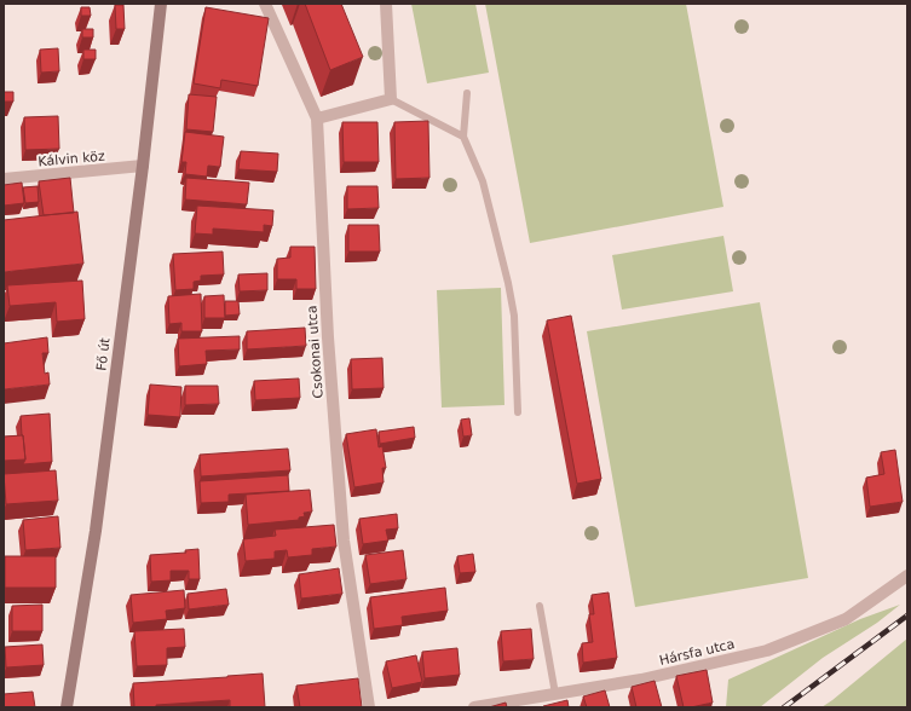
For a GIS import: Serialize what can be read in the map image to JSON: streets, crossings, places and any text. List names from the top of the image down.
{
  "streets": {
    "main road": ["Fő út"],
    "street": ["Kálvin köz", "Csokonai utca", "Hársfa utca"]
  },
  "crossings": [
    ["Kálvin köz", "Fő út"]
  ]
}
